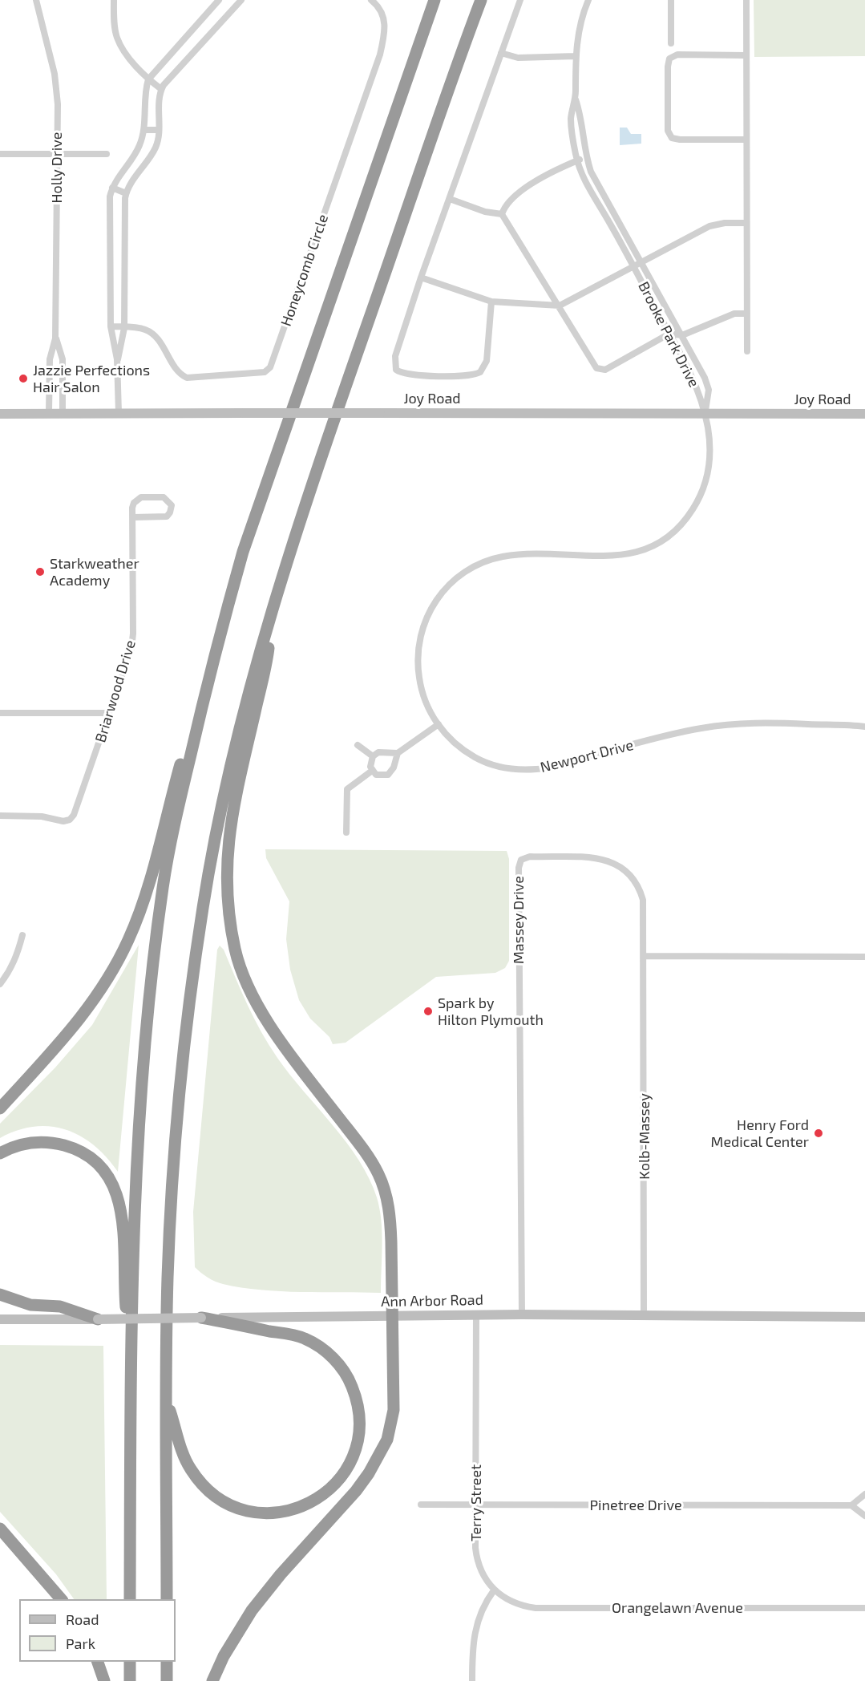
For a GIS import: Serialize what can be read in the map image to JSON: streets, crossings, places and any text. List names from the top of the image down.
{
  "streets": {
    "main road": ["Joy Road", "Ann Arbor Road"],
    "street": [
      "Holly Drive",
      "Honeycomb Circle",
      "Brooke Park Drive",
      "Briarwood Drive",
      "Newport Drive",
      "Massey Drive",
      "Kolb-Massey",
      "Terry Street",
      "Pinetree Drive",
      "Orangelawn Avenue"
    ]
  },
  "crossings": [
    ["Holly Drive", "Joy Road"],
    ["Brooke Park Drive", "Joy Road"],
    ["Brooke Park Drive", "Newport Drive"],
    ["Joy Road", "Newport Drive"],
    ["Massey Drive", "Kolb-Massey"],
    ["Massey Drive", "Ann Arbor Road"],
    ["Kolb-Massey", "Ann Arbor Road"],
    ["Ann Arbor Road", "Terry Street"],
    ["Terry Street", "Pinetree Drive"],
    ["Terry Street", "Orangelawn Avenue"]
  ],
  "places": [
    "Jazzie Perfections Hair Salon",
    "Starkweather Academy",
    "Spark by Hilton Plymouth",
    "Henry Ford Medical Center"
  ],
  "legend": ["Road", "Park"]
}
